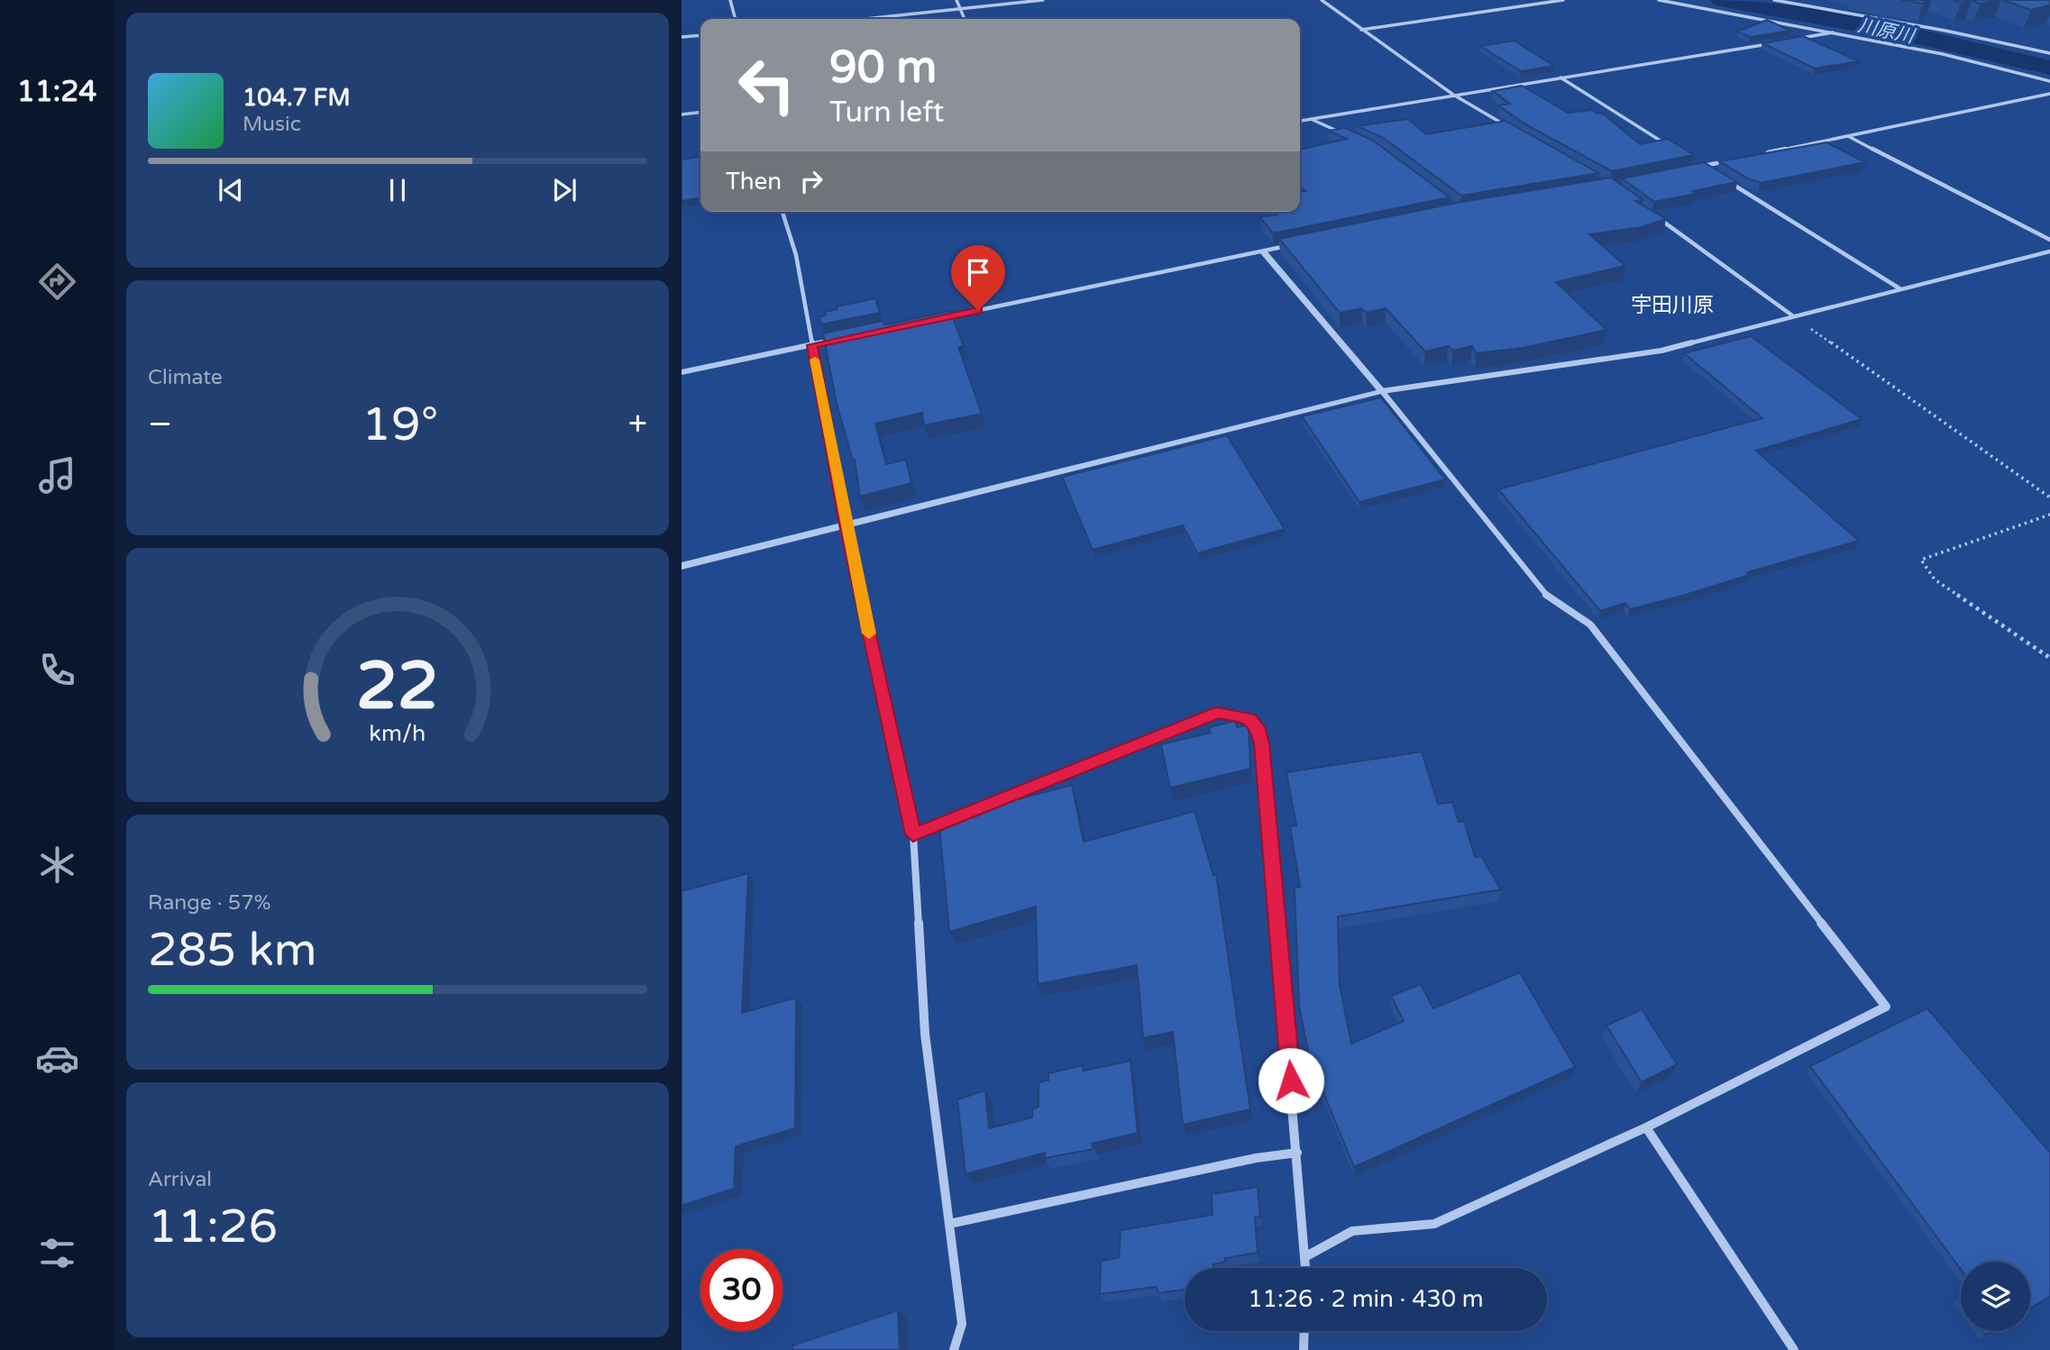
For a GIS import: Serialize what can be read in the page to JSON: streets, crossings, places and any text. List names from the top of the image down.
{
  "districts": ["宇田川原"],
  "water": ["川原川"],
  "page": {
    "tabs": "11:24",
    "turn": ["90 m", "Turn left"],
    "song": ["104.7 FM", "Music"],
    "then": "Then",
    "tile": [
      "Climate",
      ["Range · 57%", "285 km"],
      ["Arrival", "11:26"]
    ],
    "heat": ["−", "19°", "+"],
    "limit": "30",
    "trip": "11:26 · 2 min · 430 m",
    "gauge": ["22", "km/h"]
  }
}
